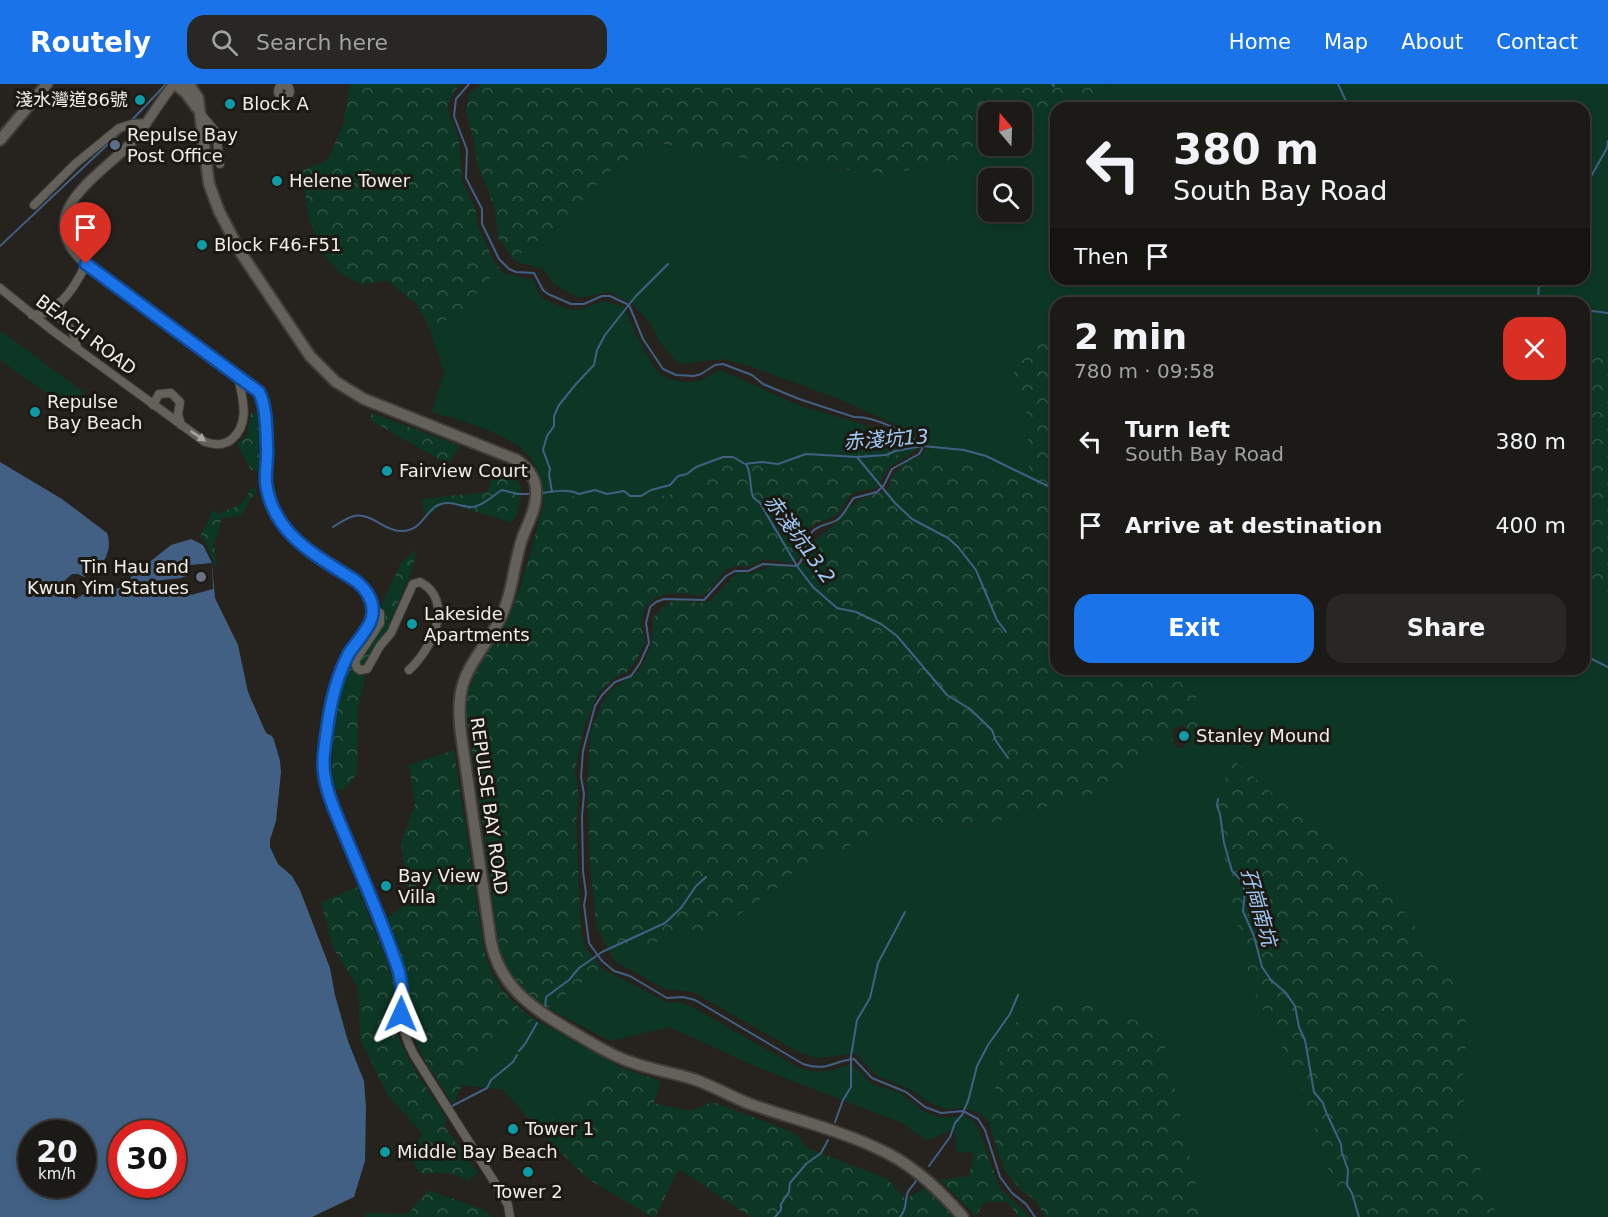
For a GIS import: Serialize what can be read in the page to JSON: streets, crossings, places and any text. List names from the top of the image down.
{
  "streets": {
    "main road": ["REPULSE BAY ROAD"],
    "street": ["BEACH ROAD"]
  },
  "water": ["赤淺坑13", "赤淺坑13.2", "孖崗南坑"],
  "places": [
    "淺水灣道86號",
    "Block A",
    "Repulse Bay Post Office",
    "Helene Tower",
    "Block F46-F51",
    "Repulse Bay Beach",
    "Fairview Court",
    "Tin Hau and Kwun Yim Statues",
    "Lakeside Apartments",
    "Stanley Mound",
    "Bay View Villa",
    "Tower 1",
    "Middle Bay Beach",
    "Tower 2"
  ],
  "north": "top",
  "page": {
    "header": "Routely",
    "search": "Search here",
    "nav": [
      "Home",
      "Map",
      "About",
      "Contact"
    ],
    "turn": ["380 m", "South Bay Road"],
    "then": "Then",
    "heading": ["2 min", "780 m · 09:58"],
    "list": [
      {
        "name": "Turn left",
        "note": "South Bay Road",
        "value": "380 m"
      },
      {
        "name": "Arrive at destination",
        "value": "400 m"
      }
    ],
    "buttons": ["Exit", "Share"],
    "speed": "20 km/h",
    "limit": "30"
  }
}
